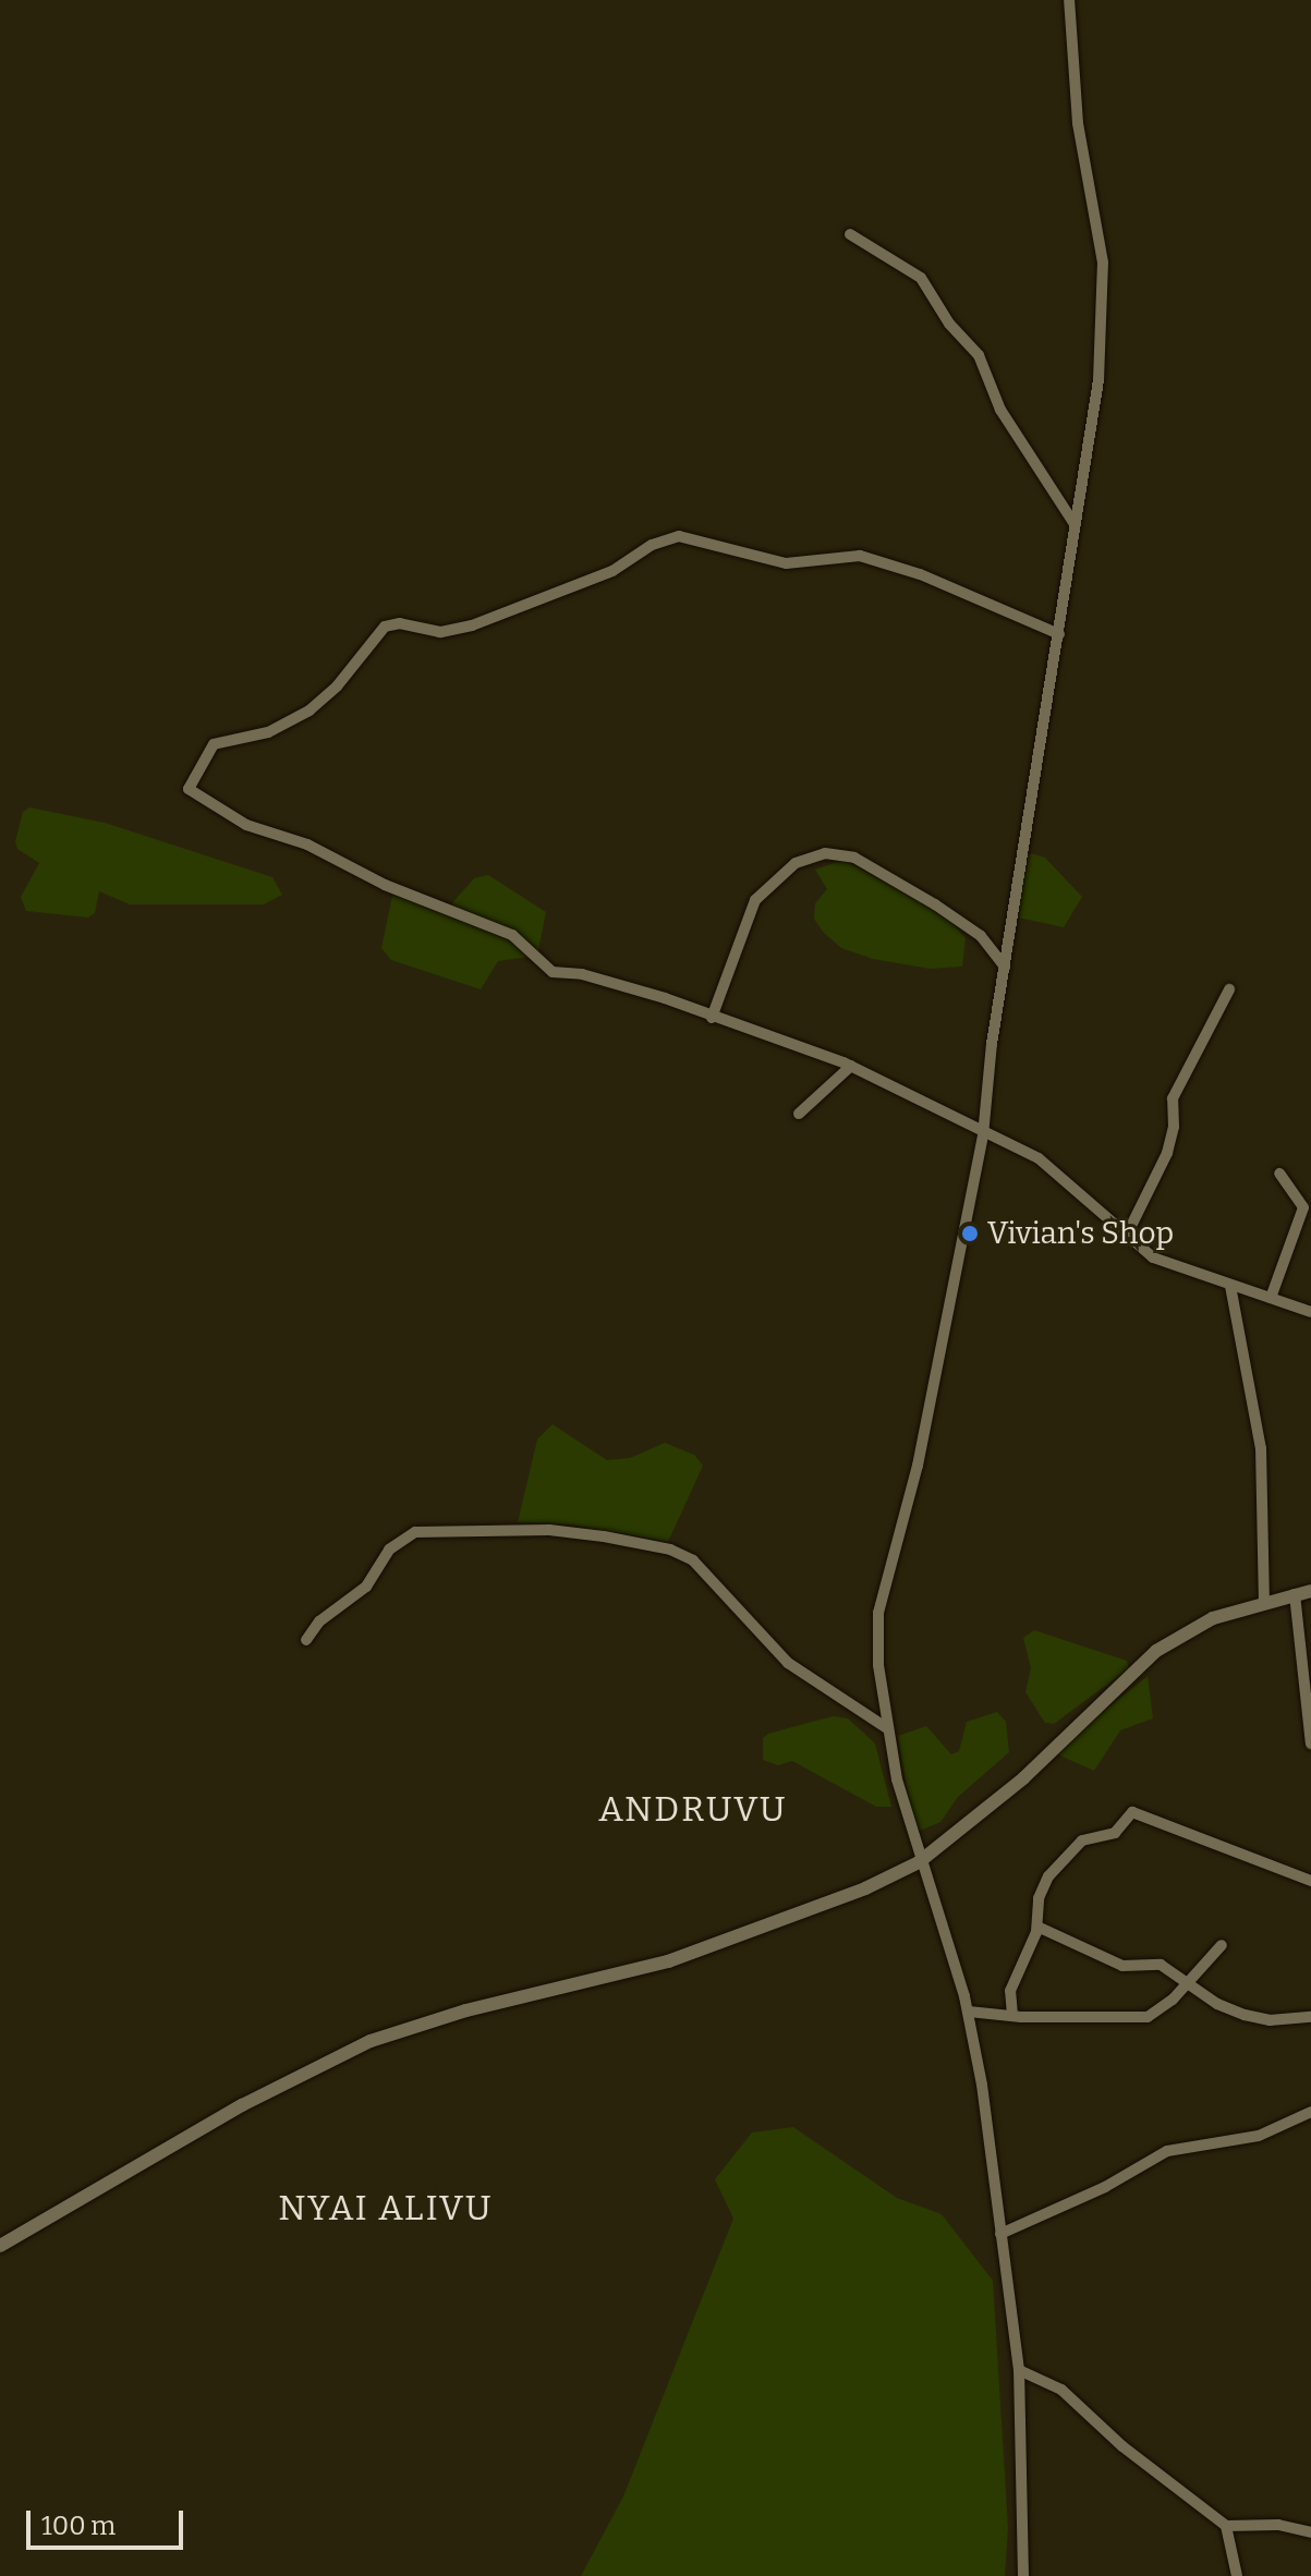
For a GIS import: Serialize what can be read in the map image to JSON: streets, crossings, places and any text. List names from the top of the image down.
{
  "districts": ["ANDRUVU", "NYAI ALIVU"],
  "places": ["Vivian's Shop"],
  "scale_bar": "100 m"
}
